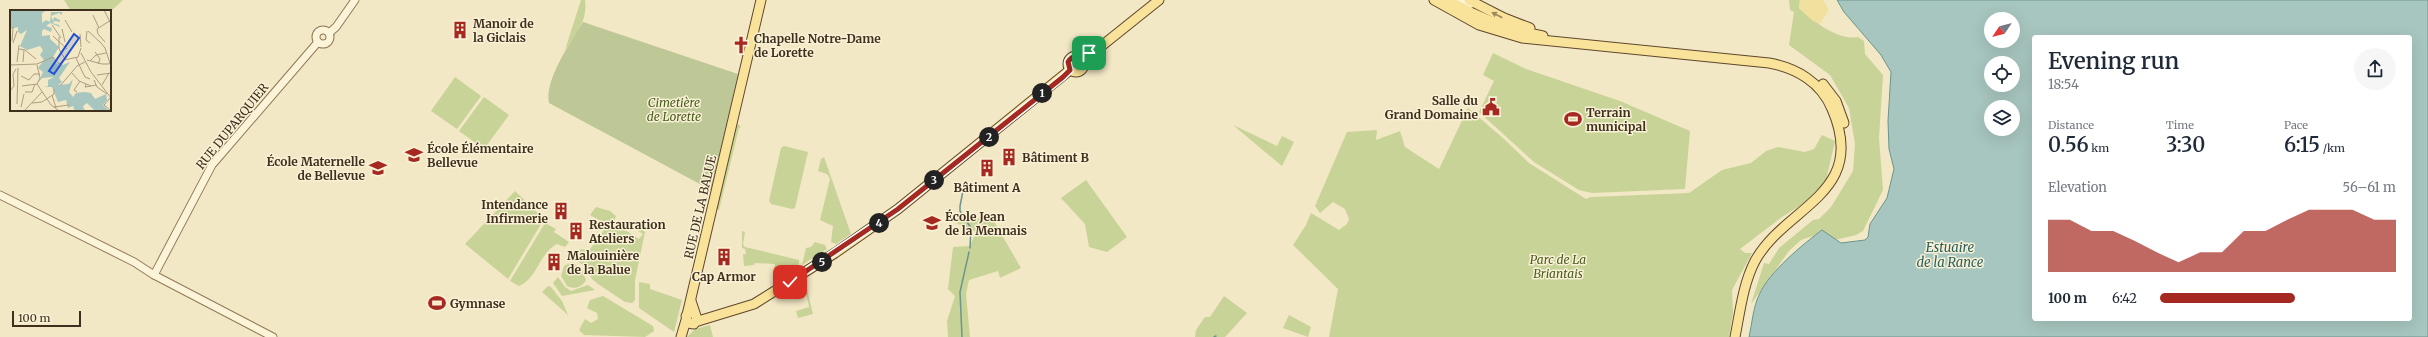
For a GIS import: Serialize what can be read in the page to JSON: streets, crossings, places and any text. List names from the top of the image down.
{
  "streets": {
    "main road": ["RUE DE LA BALUE"],
    "street": ["RUE DUPARQUIER"]
  },
  "water": ["Estuaire de la Rance"],
  "parks": ["Cimetière de Lorette", "Parc de La Briantais"],
  "places": {
    "building": [
      "Manoir de la Giclais",
      "Bâtiment B",
      "Bâtiment A",
      "Intendance Infirmerie",
      "Restauration Ateliers",
      "Cap Armor",
      "Malouinière de la Balue"
    ],
    "church": ["Chapelle Notre-Dame de Lorette"],
    "public building": ["Salle du Grand Domaine"],
    "sports": ["Terrain municipal", "Gymnase"],
    "school or university": ["École Élémentaire Bellevue", "École Maternelle de Bellevue", "École Jean de la Mennais"]
  },
  "scale_bar": "100 m",
  "north": "bottom left",
  "page": {
    "heading": ["Evening run", "18:54"],
    "pins": [
      "1",
      "2",
      "3",
      "4",
      "5"
    ],
    "stats": [
      ["Distance", "0.56 km"],
      ["Time", "3:30"],
      ["Pace", "6:15 /km"]
    ],
    "chart": ["Elevation", "56–61 m"],
    "list": [
      {
        "name": "100 m",
        "note": "6:42"
      }
    ],
    "scale": "100 m"
  }
}
